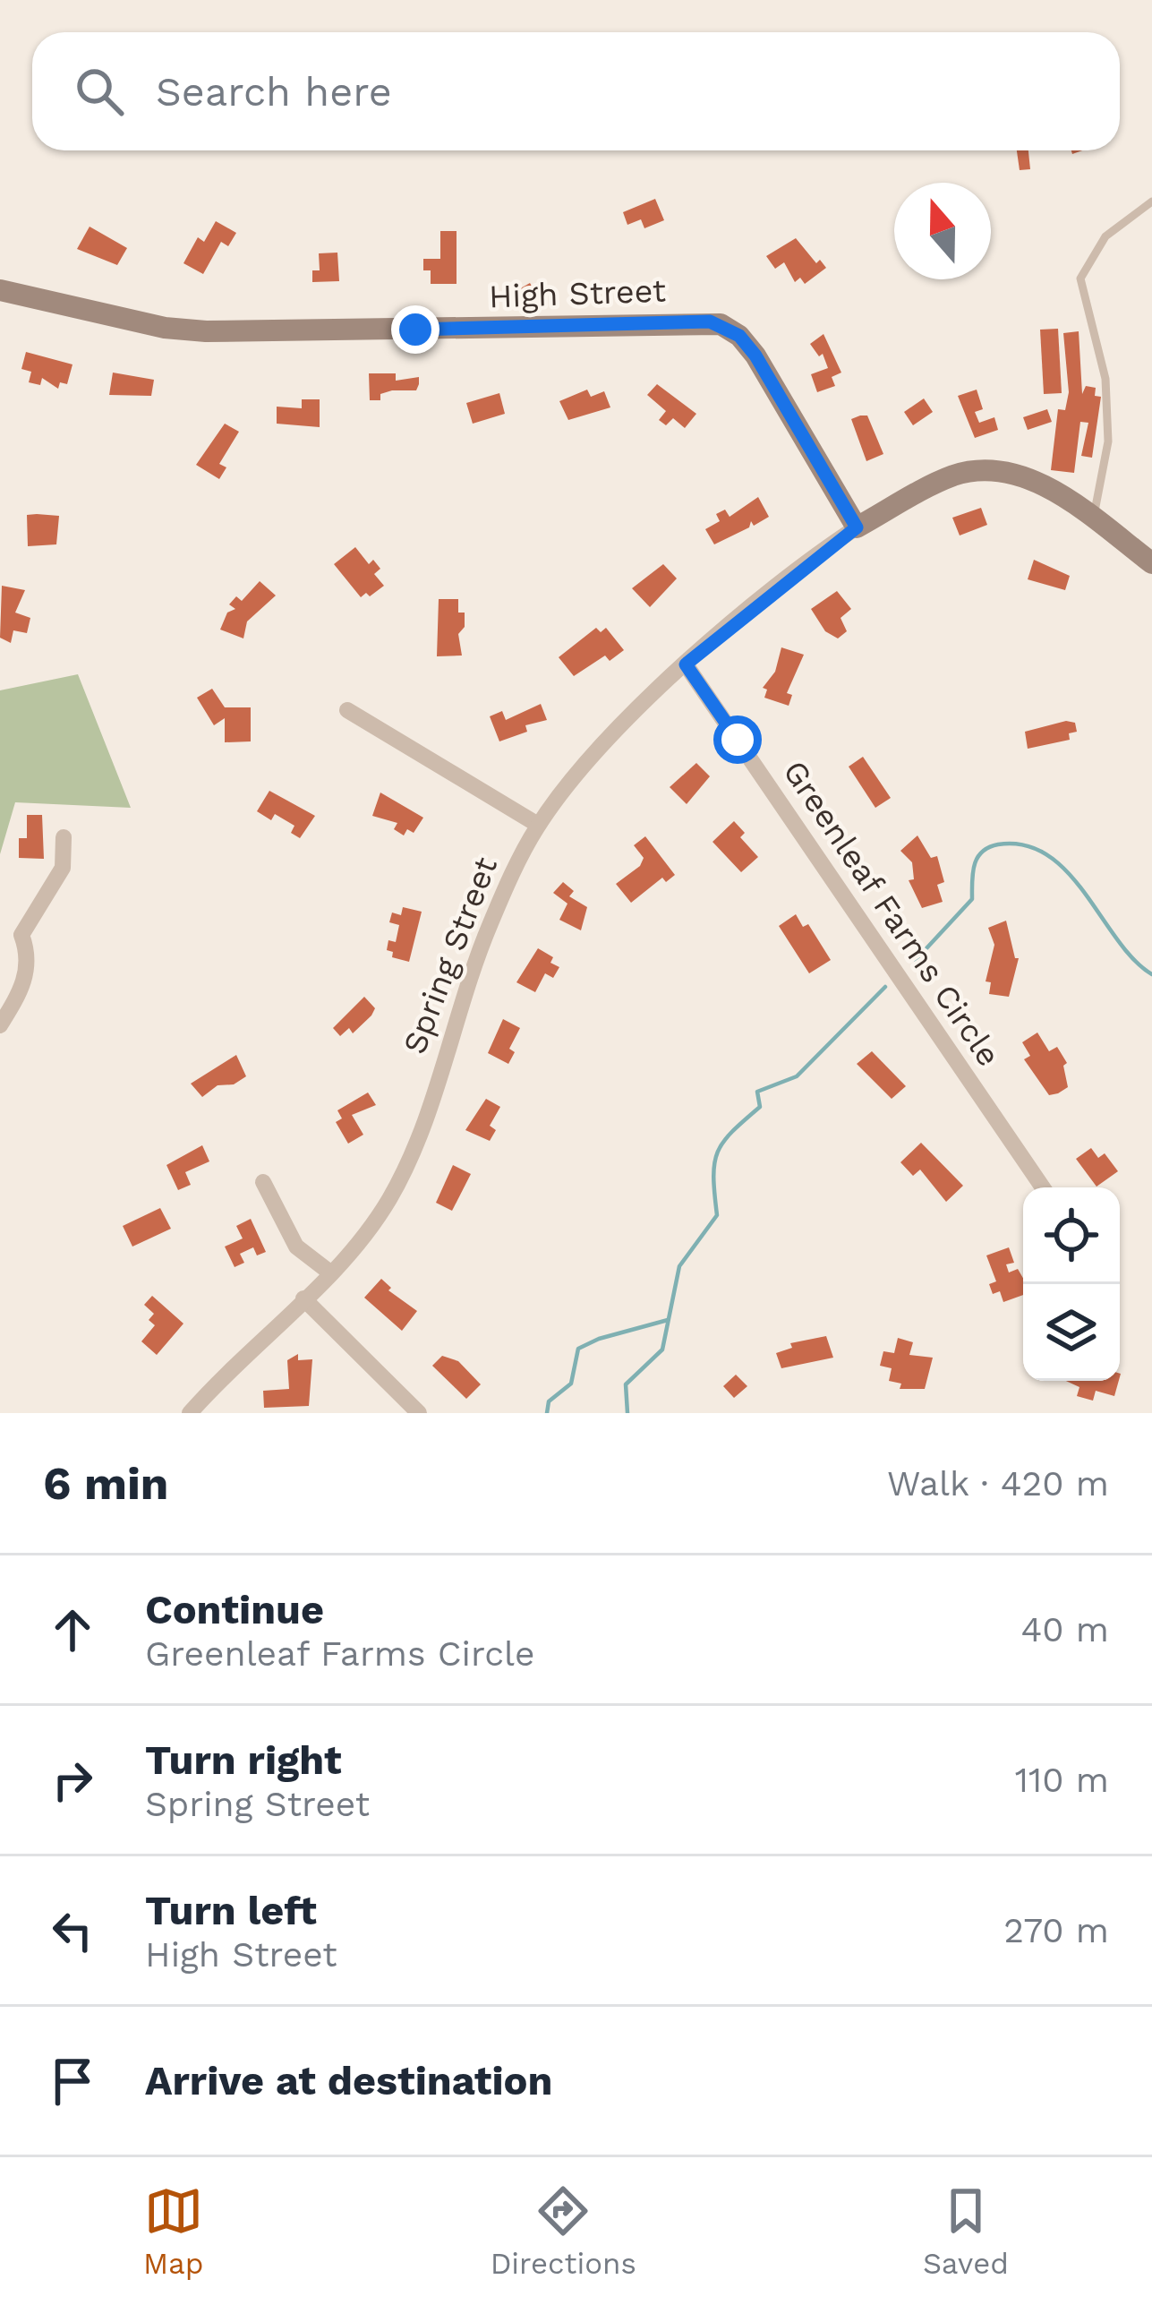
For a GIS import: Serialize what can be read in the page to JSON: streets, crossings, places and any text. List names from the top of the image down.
{
  "streets": {
    "street": ["High Street", "Greenleaf Farms Circle", "Spring Street"]
  },
  "crossings": [
    ["High Street", "Spring Street"],
    ["Greenleaf Farms Circle", "Spring Street"]
  ],
  "north": "top",
  "page": {
    "search": "Search here",
    "heading": ["6 min", "Walk · 420 m"],
    "list": [
      ["Continue", "Greenleaf Farms Circle", "40 m"],
      ["Turn right", "Spring Street", "110 m"],
      ["Turn left", "High Street", "270 m"],
      "Arrive at destination"
    ],
    "nav": ["Map", "Directions", "Saved"]
  }
}
